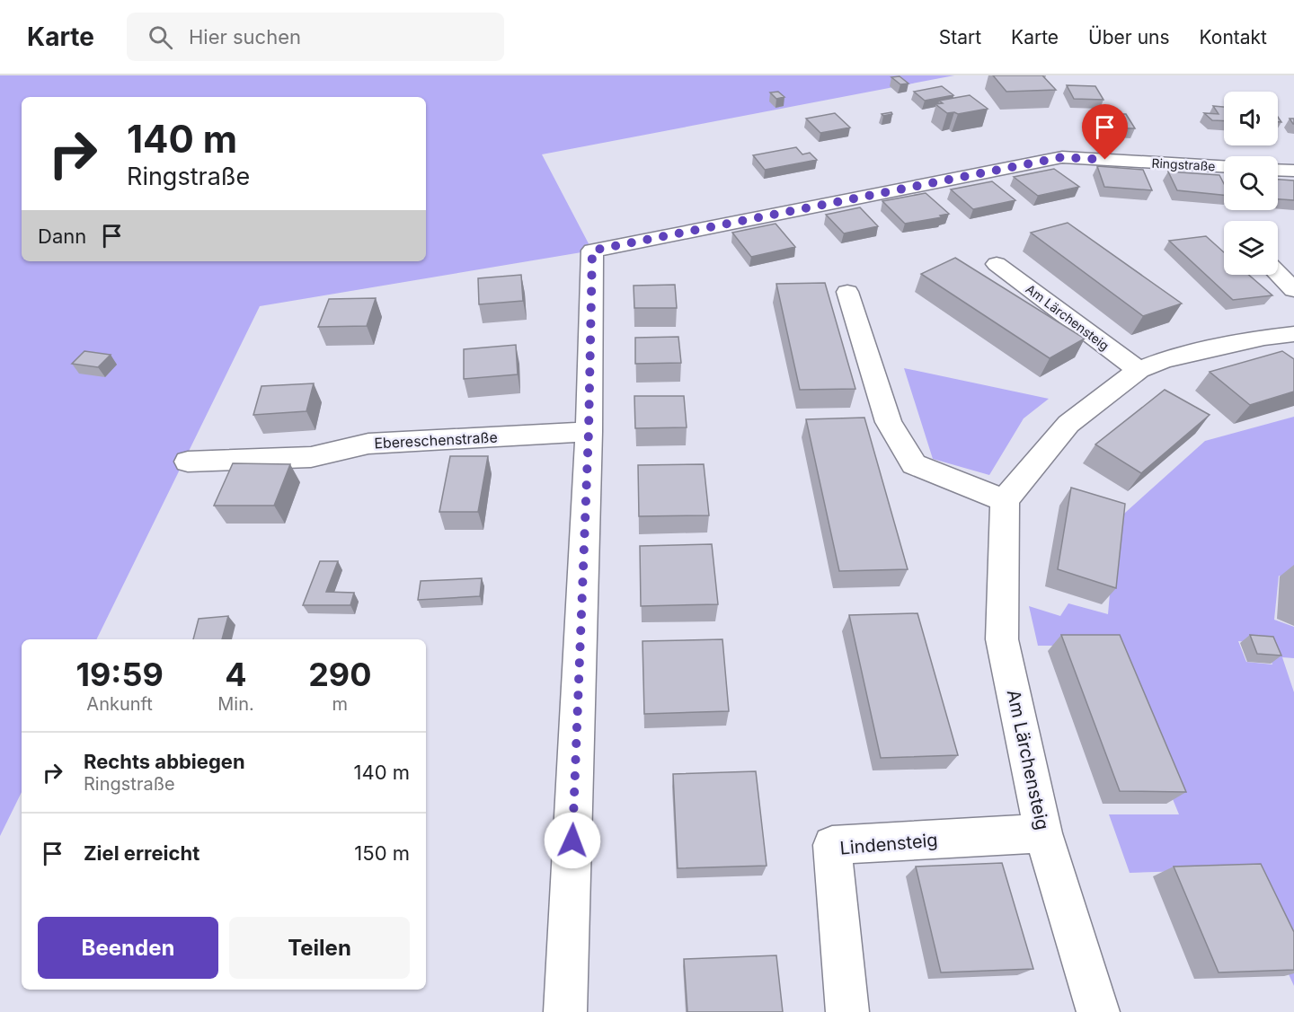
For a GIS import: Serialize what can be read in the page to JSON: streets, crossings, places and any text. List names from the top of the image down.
{
  "streets": {
    "street": [
      "Ringstraße",
      "Am Lärchensteig",
      "Ebereschenstraße",
      "Lindensteig"
    ]
  },
  "crossings": [
    ["Ringstraße", "Ebereschenstraße"],
    ["Am Lärchensteig", "Lindensteig"]
  ],
  "page": {
    "header": "Karte",
    "search": "Hier suchen",
    "nav": [
      "Start",
      "Karte",
      "Über uns",
      "Kontakt"
    ],
    "turn": ["140 m", "Ringstraße"],
    "then": "Dann",
    "eta": [
      "19:59",
      "Ankunft",
      "4",
      "Min.",
      "290",
      "m"
    ],
    "list": [
      {
        "name": "Rechts abbiegen",
        "note": "Ringstraße",
        "value": "140 m"
      },
      {
        "name": "Ziel erreicht",
        "value": "150 m"
      }
    ],
    "buttons": ["Beenden", "Teilen"]
  }
}
